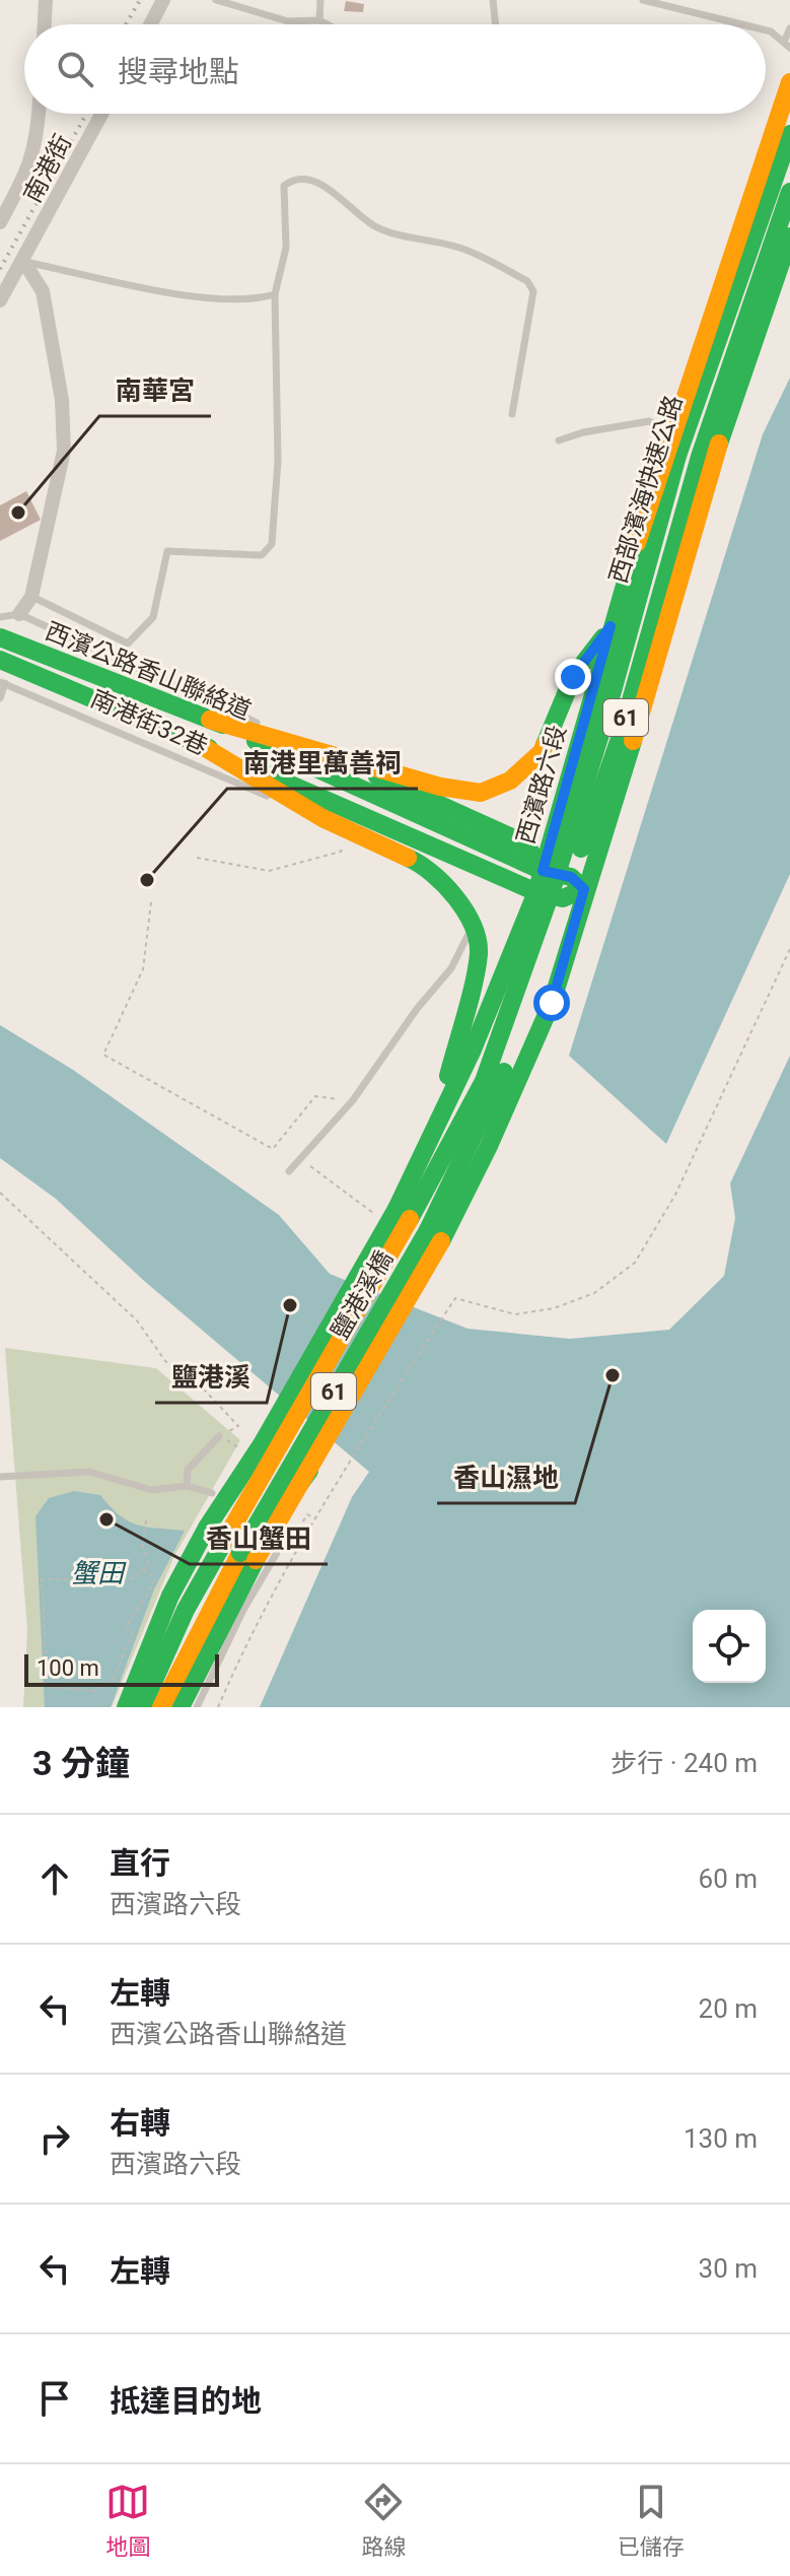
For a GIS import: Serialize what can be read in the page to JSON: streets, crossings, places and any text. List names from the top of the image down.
{
  "streets": {
    "main road": [
      "西部濱海快速公路",
      "西濱公路香山聯絡道",
      "61",
      "西濱路六段",
      "鹽港溪橋"
    ],
    "street": ["南港街"],
    "lane": ["南港街32巷"]
  },
  "crossings": [
    ["西部濱海快速公路", "西濱公路香山聯絡道"],
    ["西部濱海快速公路", "西濱路六段"],
    ["西部濱海快速公路", "鹽港溪橋"],
    ["西濱公路香山聯絡道", "西濱路六段"],
    ["61", "鹽港溪橋"],
    ["西濱路六段", "鹽港溪橋"]
  ],
  "water": ["蟹田"],
  "places": [
    "南華宮",
    "南港里萬善祠",
    "鹽港溪",
    "香山濕地",
    "香山蟹田"
  ],
  "scale_bar": "100 m",
  "page": {
    "search": "搜尋地點",
    "scale": "100 m",
    "heading": ["3 分鐘", "步行 · 240 m"],
    "list": [
      ["直行", "西濱路六段", "60 m"],
      ["左轉", "西濱公路香山聯絡道", "20 m"],
      ["右轉", "西濱路六段", "130 m"],
      ["左轉", "30 m"],
      "抵達目的地"
    ],
    "nav": ["地圖", "路線", "已儲存"]
  }
}
